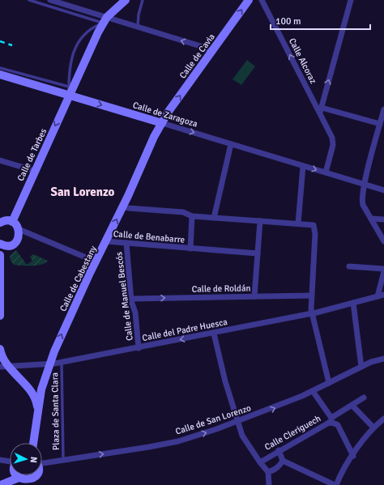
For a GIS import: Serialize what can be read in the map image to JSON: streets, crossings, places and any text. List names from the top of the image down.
{
  "streets": {
    "street": [
      "Calle de Cavia",
      "Calle Alcoraz",
      "Calle de Zaragoza",
      "Calle de Tarbes",
      "Calle de Benabarre",
      "Calle de Cabestany",
      "Calle de Roldán",
      "Calle de Manuel Bescós",
      "Calle del Padre Huesca",
      "Calle de San Lorenzo",
      "Calle Cleriguech"
    ],
    "lane": ["Plaza de Santa Clara"]
  },
  "crossings": [
    ["Calle de Cavia", "Calle de Zaragoza"],
    ["Calle de Cavia", "Calle de Cabestany"],
    ["Calle Alcoraz", "Calle de Zaragoza"],
    ["Calle de Zaragoza", "Calle de Tarbes"],
    ["Calle de Zaragoza", "Calle de Cabestany"],
    ["Calle de Benabarre", "Calle de Cabestany"],
    ["Calle de Benabarre", "Calle de Manuel Bescós"],
    ["Calle de Cabestany", "Calle del Padre Huesca"],
    ["Calle de Roldán", "Calle de Manuel Bescós"],
    ["Calle de Manuel Bescós", "Calle del Padre Huesca"],
    ["Calle del Padre Huesca", "Plaza de Santa Clara"],
    ["Plaza de Santa Clara", "Calle de San Lorenzo"]
  ],
  "one_way": [
    "Calle de Cavia",
    "Calle Alcoraz",
    "Calle de Zaragoza",
    "Calle de Tarbes",
    "Calle de Cabestany",
    "Calle de Roldán",
    "Calle de San Lorenzo"
  ],
  "districts": ["San Lorenzo"],
  "scale_bar": "100 m",
  "north": "right"
}
